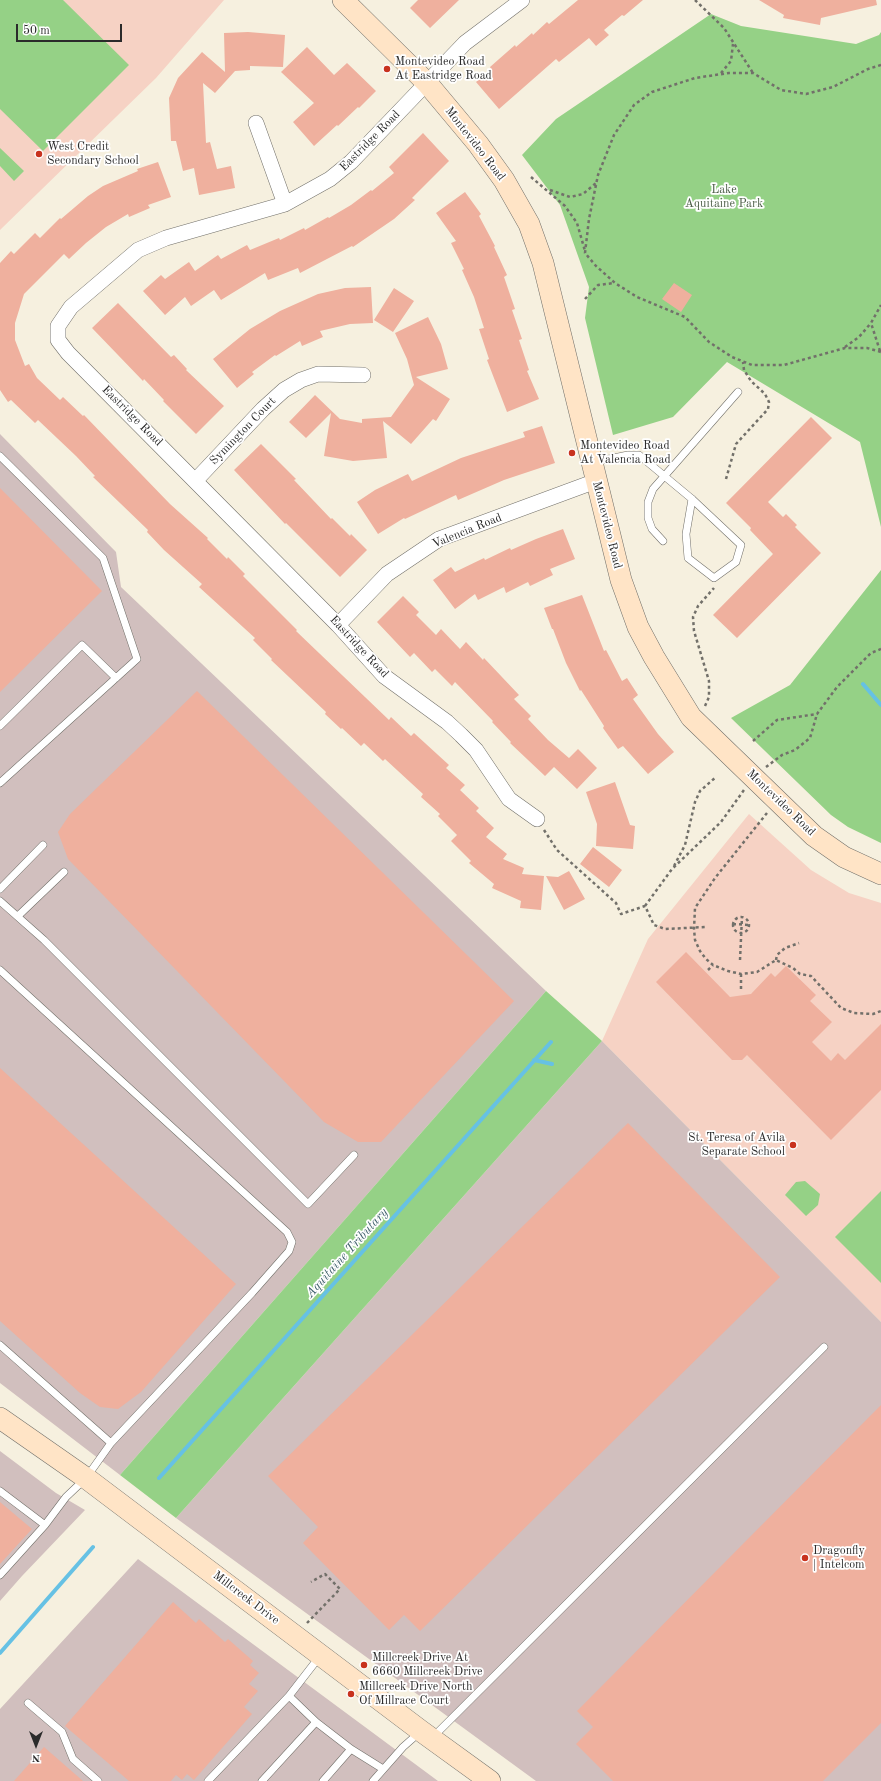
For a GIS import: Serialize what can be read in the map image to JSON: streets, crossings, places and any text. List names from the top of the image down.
{
  "streets": {
    "street": [
      "Eastridge Road",
      "Montevideo Road",
      "Symington Court",
      "Valencia Road",
      "Millcreek Drive"
    ]
  },
  "crossings": [
    ["Eastridge Road", "Montevideo Road"],
    ["Eastridge Road", "Symington Court"],
    ["Eastridge Road", "Valencia Road"],
    ["Montevideo Road", "Valencia Road"]
  ],
  "water": ["Aquitaine Tributary"],
  "parks": ["Lake Aquitaine Park"],
  "places": [
    "Montevideo Road At Eastridge Road",
    "West Credit Secondary School",
    "Montevideo Road At Valencia Road",
    "St. Teresa of Avila Separate School",
    "Dragonfly | Intelcom",
    "Millcreek Drive At 6660 Millcreek Drive",
    "Millcreek Drive North Of Millrace Court"
  ],
  "scale_bar": "50 m",
  "north": "bottom"
}
